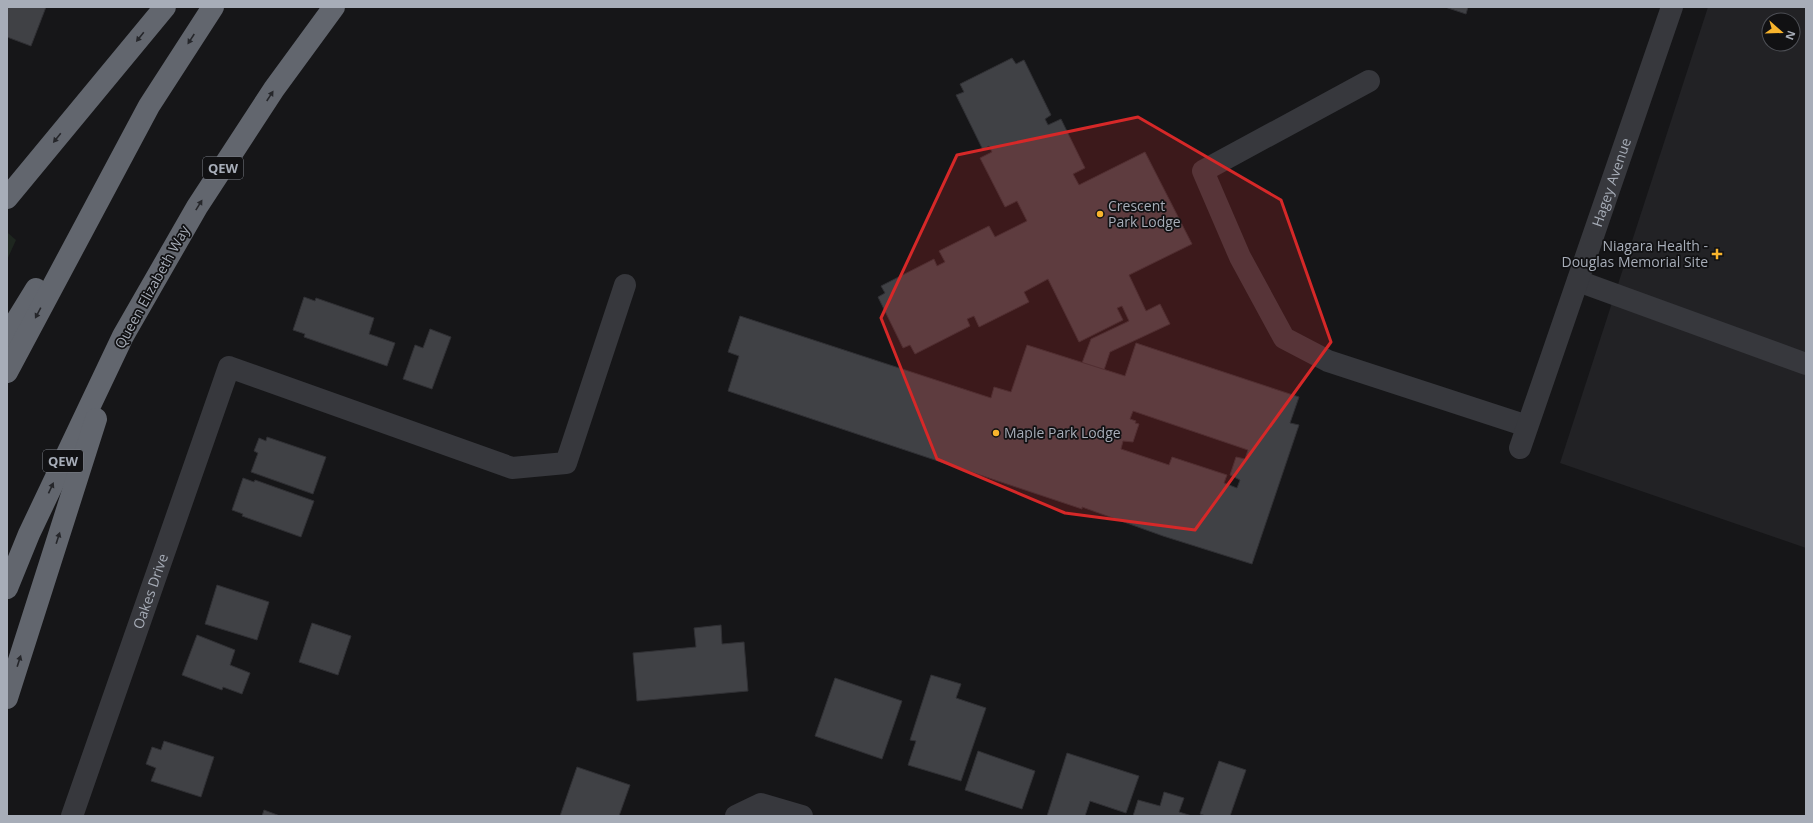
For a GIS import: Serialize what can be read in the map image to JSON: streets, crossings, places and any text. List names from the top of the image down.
{
  "streets": {
    "highway": ["QEW", "Queen Elizabeth Way"],
    "street": ["Hagey Avenue", "Oakes Drive"]
  },
  "places": {
    "other": ["Crescent Park Lodge", "Maple Park Lodge"],
    "health": ["Niagara Health - Douglas Memorial Site"]
  },
  "north": "right"
}
